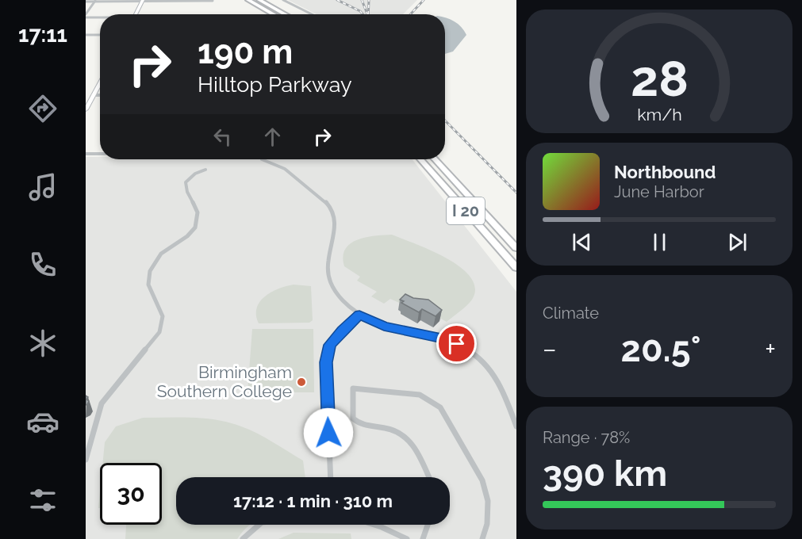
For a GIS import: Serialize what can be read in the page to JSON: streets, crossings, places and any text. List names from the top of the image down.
{
  "streets": {
    "highway": ["I 20"]
  },
  "places": ["Birmingham Southern College"],
  "page": {
    "tabs": "17:11",
    "turn": ["190 m", "Hilltop Parkway"],
    "song": ["Northbound", "June Harbor"],
    "tile": [
      "Climate",
      ["Range · 78%", "390 km"]
    ],
    "heat": ["−", "20.5°", "+"],
    "limit": "30",
    "trip": "17:12 · 1 min · 310 m",
    "gauge": ["28", "km/h"]
  }
}
